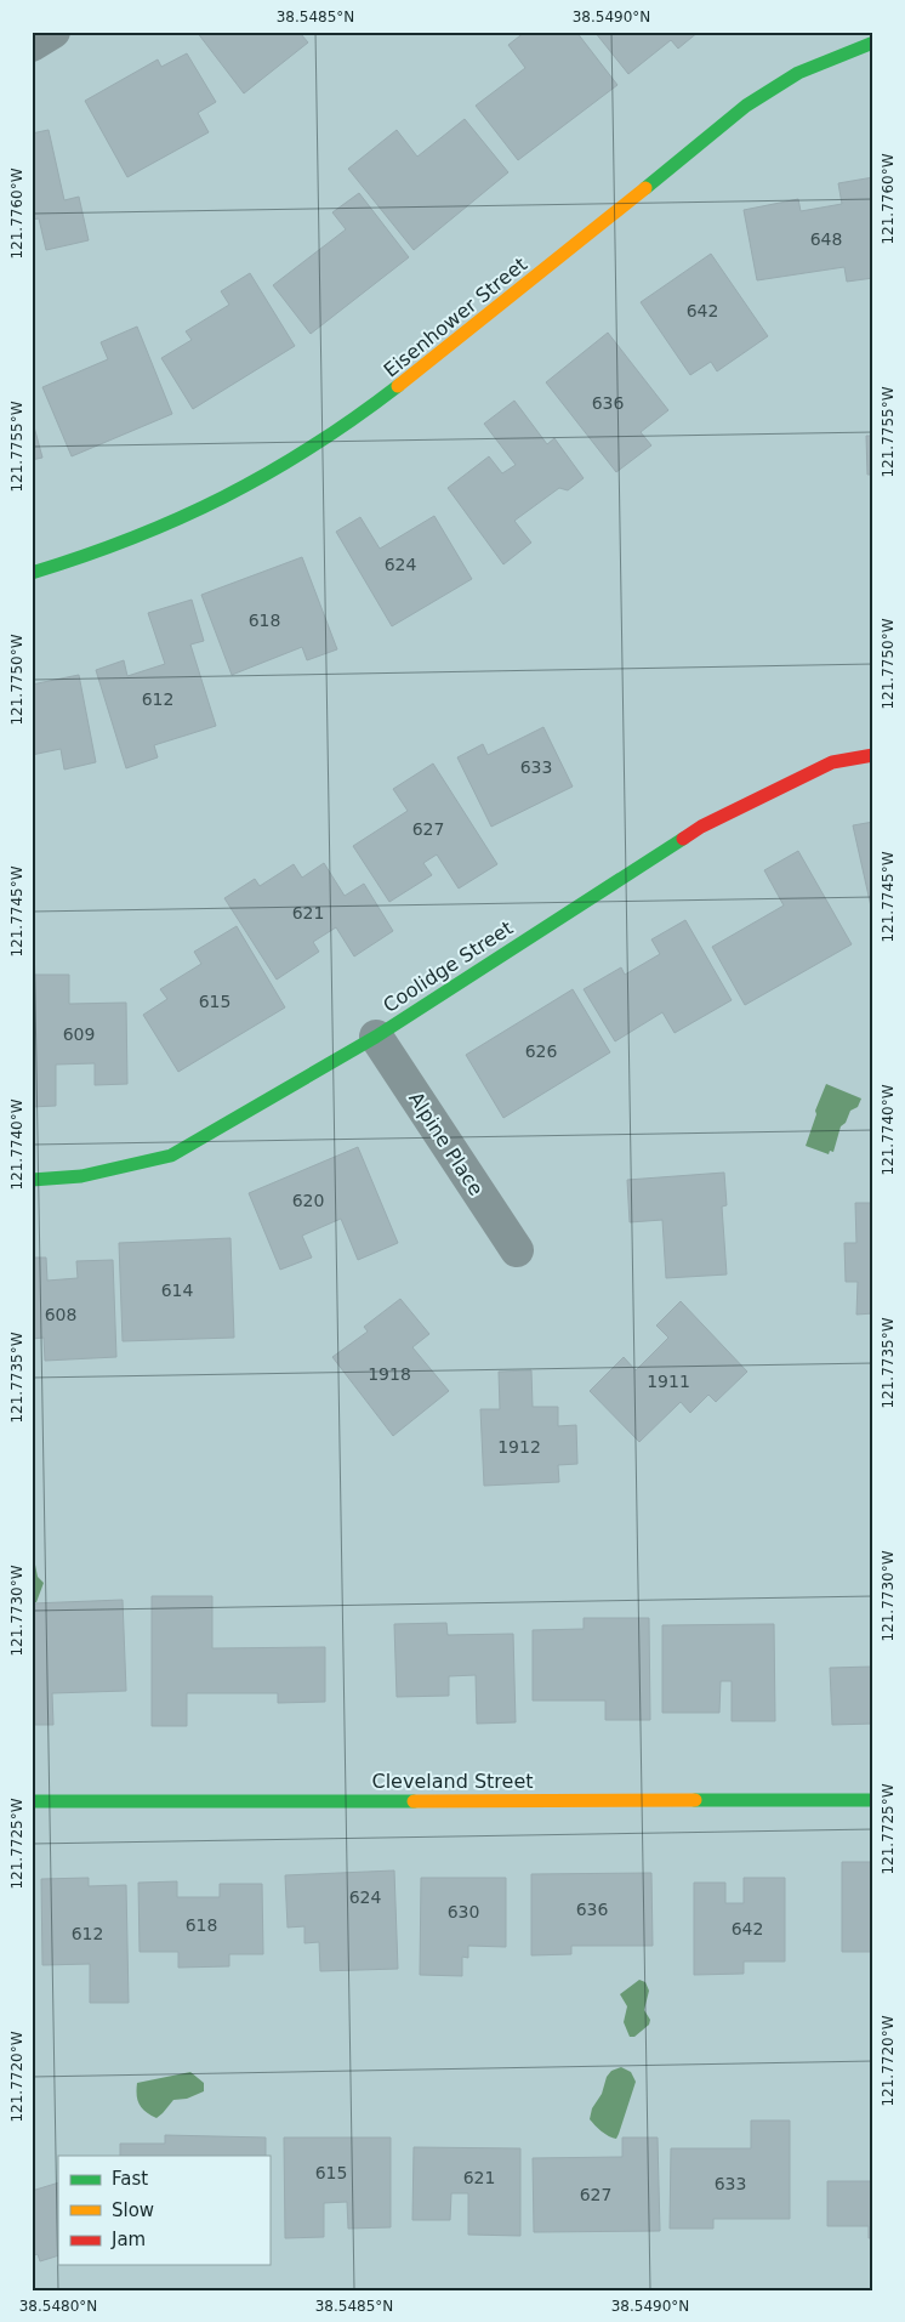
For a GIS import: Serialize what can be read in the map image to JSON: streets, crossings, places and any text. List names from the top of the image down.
{
  "streets": {
    "street": [
      "Eisenhower Street",
      "Coolidge Street",
      "Alpine Place",
      "Cleveland Street"
    ]
  },
  "crossings": [
    ["Coolidge Street", "Alpine Place"]
  ],
  "house_numbers": [
    "648",
    "642",
    "636",
    "624",
    "618",
    "612",
    "633",
    "627",
    "621",
    "615",
    "609",
    "626",
    "620",
    "614",
    "608",
    "1918",
    "1911",
    "1912",
    "624",
    "636",
    "630",
    "618",
    "642",
    "612",
    "615",
    "621",
    "633",
    "627"
  ],
  "legend": ["Fast", "Slow", "Jam"],
  "coordinates": [
    "38.5485°N",
    "38.5490°N",
    "121.7760°W",
    "121.7755°W",
    "121.7750°W",
    "121.7745°W",
    "121.7740°W",
    "121.7735°W",
    "121.7730°W",
    "121.7725°W",
    "121.7720°W",
    "38.5480°N"
  ]
}
